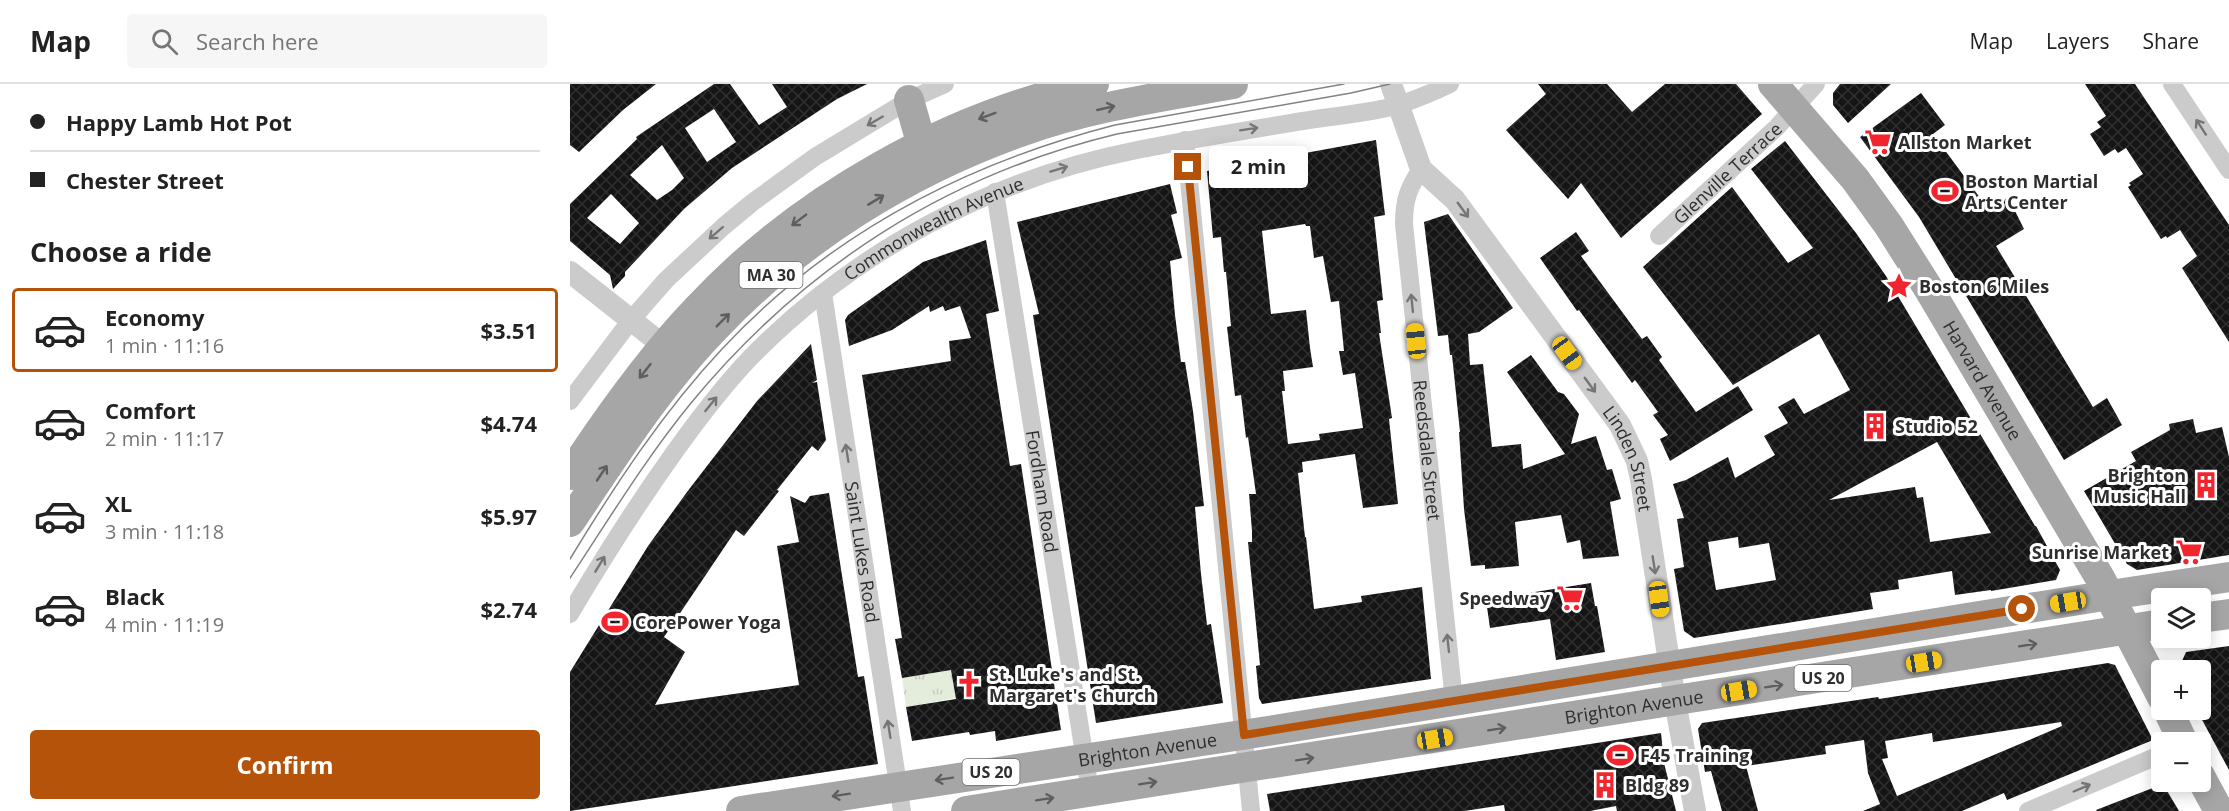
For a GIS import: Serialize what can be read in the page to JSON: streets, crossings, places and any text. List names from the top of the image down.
{
  "streets": {
    "main road": [
      "MA 30",
      "Harvard Avenue",
      "US 20",
      "Brighton Avenue"
    ],
    "street": [
      "Glenville Terrace",
      "Commonwealth Avenue",
      "Reedsdale Street",
      "Linden Street",
      "Fordham Road",
      "Saint Lukes Road"
    ]
  },
  "crossings": [
    ["Glenville Terrace", "Harvard Avenue"],
    ["Commonwealth Avenue", "Fordham Road"],
    ["Commonwealth Avenue", "Saint Lukes Road"],
    ["Harvard Avenue", "Brighton Avenue"],
    ["Reedsdale Street", "Linden Street"],
    ["Reedsdale Street", "Brighton Avenue"],
    ["Linden Street", "Brighton Avenue"],
    ["Fordham Road", "Brighton Avenue"],
    ["Saint Lukes Road", "Brighton Avenue"]
  ],
  "one_way": ["Reedsdale Street", "Linden Street", "Saint Lukes Road"],
  "places": {
    "supermarket": ["Allston Market", "Sunrise Market", "Speedway"],
    "sports": ["Boston Martial Arts Center", "CorePower Yoga", "F45 Training"],
    "place": ["Boston 6 Miles"],
    "building": ["Studio 52", "Brighton Music Hall", "Bldg 89"],
    "church": ["St. Luke's and St. Margaret's Church"]
  },
  "page": {
    "header": "Map",
    "search": "Search here",
    "nav": ["Map", "Layers", "Share"],
    "banner": ["Happy Lamb Hot Pot", "Chester Street"],
    "bubble": "2 min",
    "heading": "Choose a ride",
    "list": [
      {
        "name": "Economy",
        "note": "1 min · 11:16",
        "value": "$3.51"
      },
      {
        "name": "Comfort",
        "note": "2 min · 11:17",
        "value": "$4.74"
      },
      {
        "name": "XL",
        "note": "3 min · 11:18",
        "value": "$5.97"
      },
      {
        "name": "Black",
        "note": "4 min · 11:19",
        "value": "$2.74"
      }
    ],
    "map_buttons": ["+", "−"],
    "buttons": "Confirm"
  }
}
